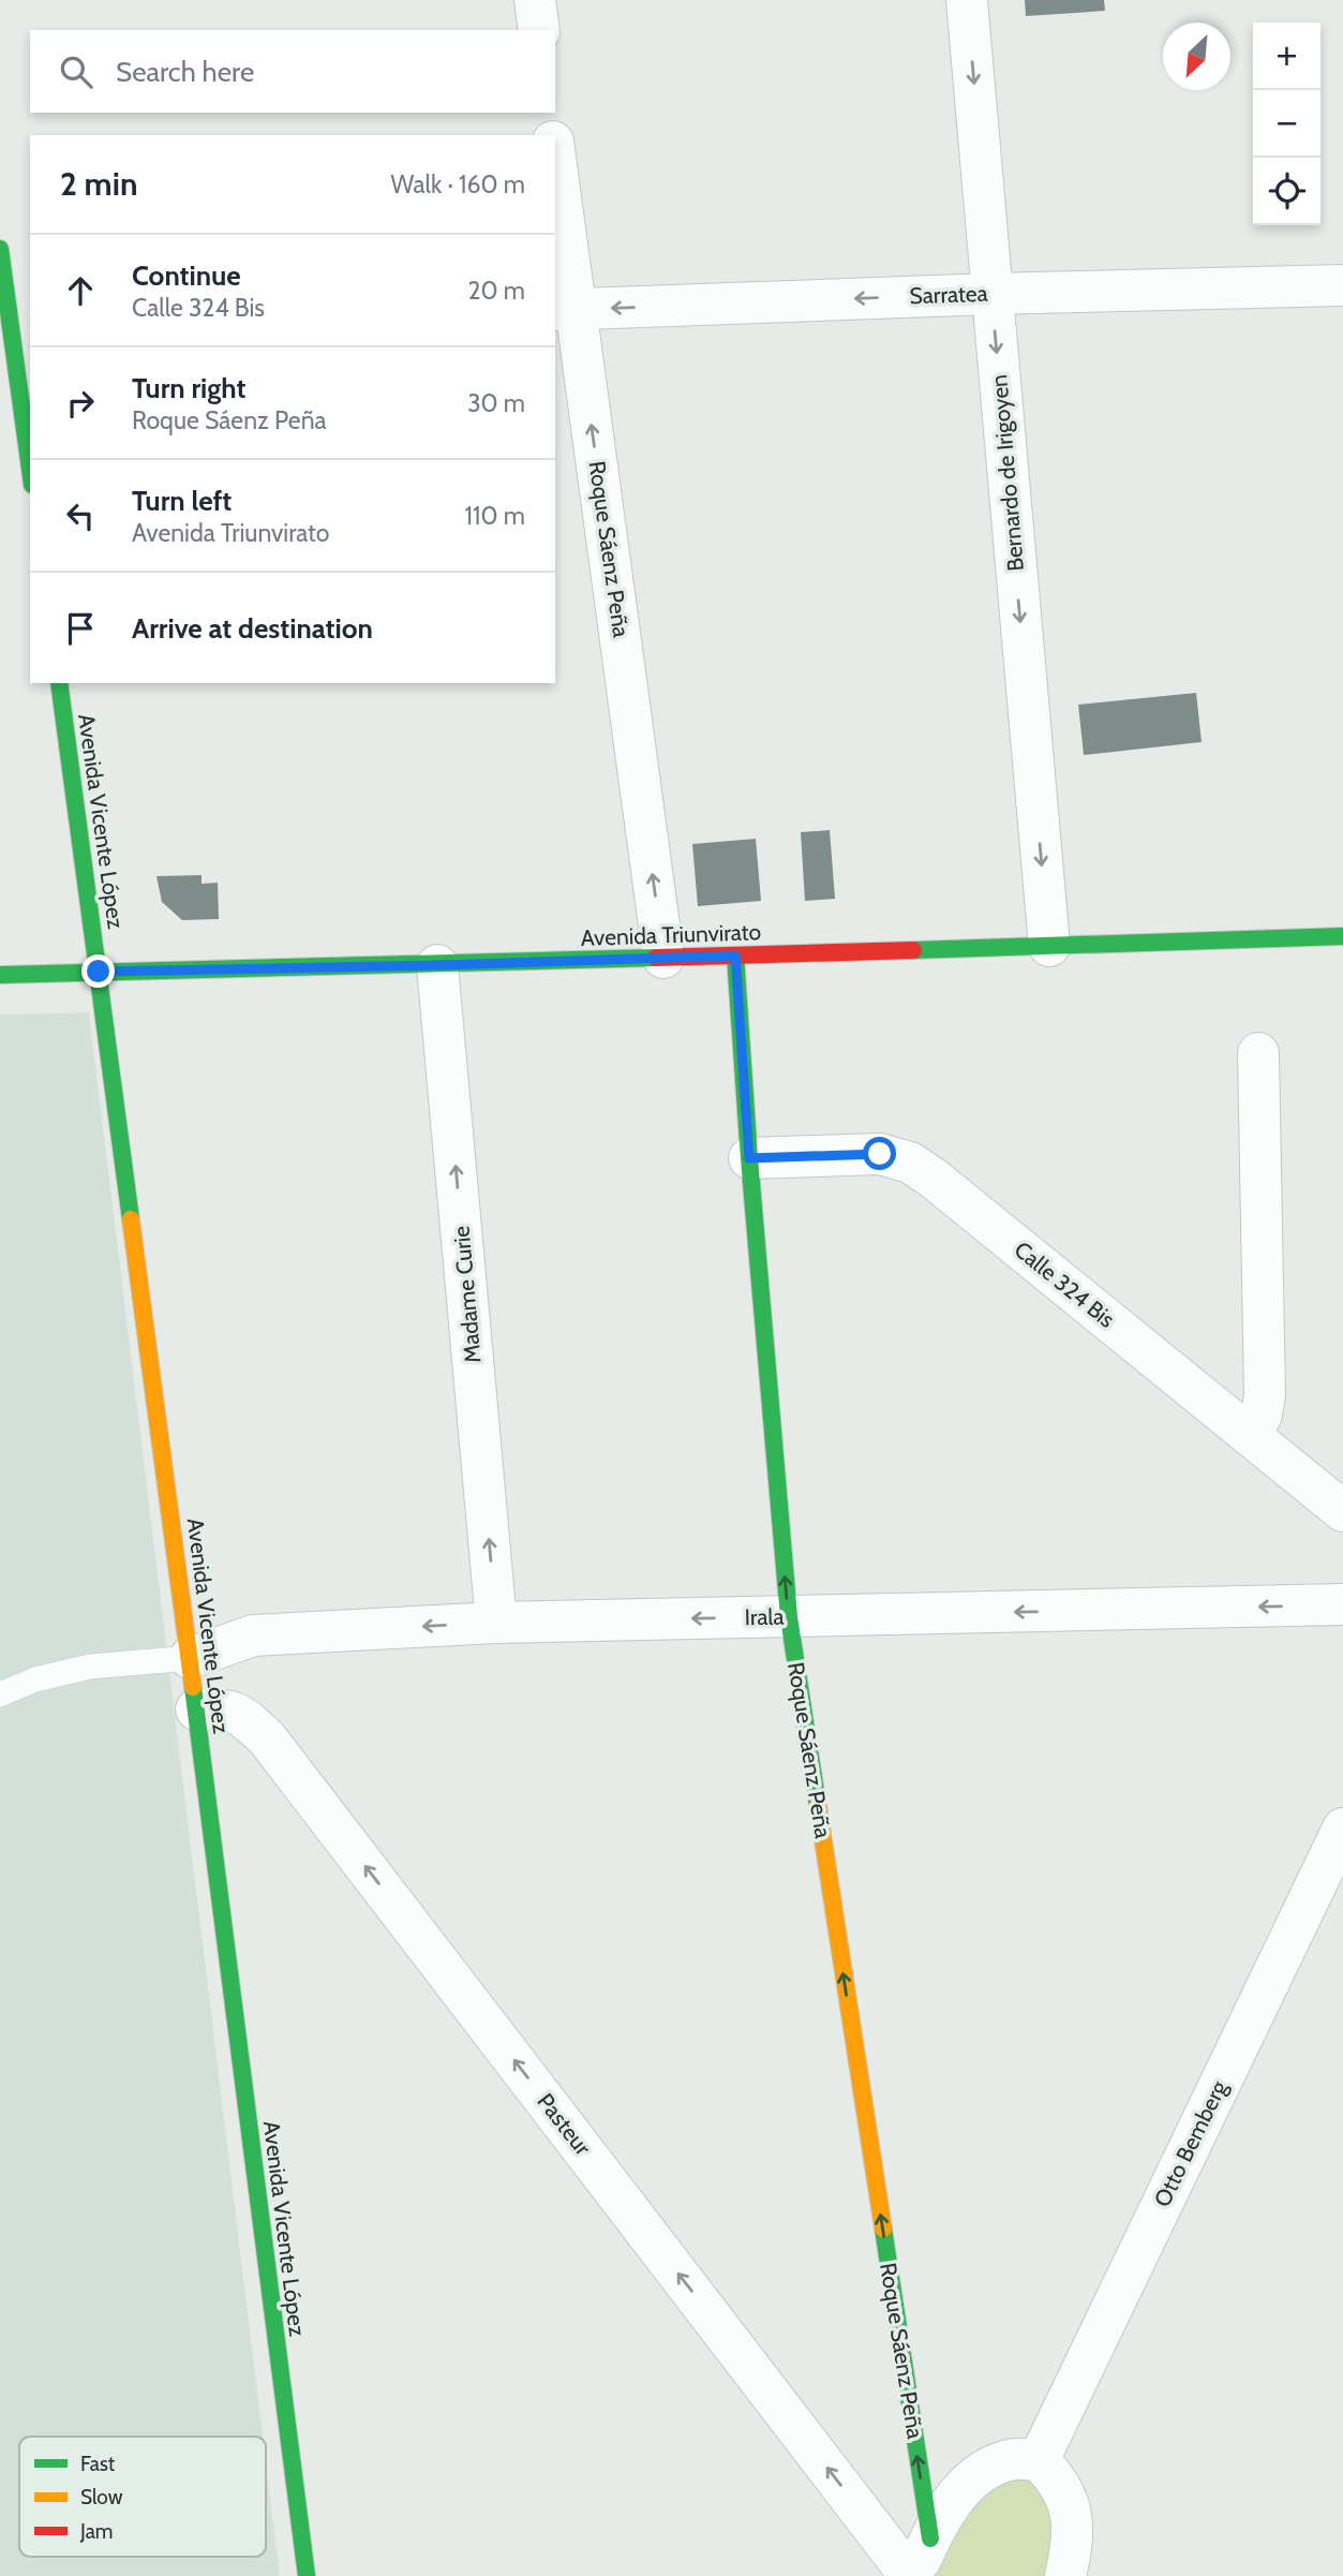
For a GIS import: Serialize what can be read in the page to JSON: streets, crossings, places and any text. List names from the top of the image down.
{
  "streets": {
    "street": [
      "Sarratea",
      "Bernardo de Irigoyen",
      "Roque Sáenz Peña",
      "Avenida Vicente López",
      "Avenida Triunvirato",
      "Calle 324 Bis",
      "Madame Curie",
      "Irala",
      "Pasteur",
      "Otto Bemberg"
    ]
  },
  "crossings": [
    ["Sarratea", "Bernardo de Irigoyen"],
    ["Sarratea", "Roque Sáenz Peña"],
    ["Bernardo de Irigoyen", "Avenida Triunvirato"],
    ["Roque Sáenz Peña", "Avenida Triunvirato"],
    ["Roque Sáenz Peña", "Calle 324 Bis"],
    ["Roque Sáenz Peña", "Irala"],
    ["Avenida Vicente López", "Avenida Triunvirato"],
    ["Avenida Vicente López", "Irala"],
    ["Avenida Vicente López", "Pasteur"],
    ["Avenida Triunvirato", "Madame Curie"],
    ["Madame Curie", "Irala"]
  ],
  "one_way": [
    "Sarratea",
    "Bernardo de Irigoyen",
    "Roque Sáenz Peña",
    "Madame Curie",
    "Irala",
    "Pasteur"
  ],
  "legend": ["Fast", "Slow", "Jam"],
  "north": "bottom left",
  "page": {
    "map_buttons": ["+", "−"],
    "search": "Search here",
    "heading": ["2 min", "Walk · 160 m"],
    "list": [
      ["Continue", "Calle 324 Bis", "20 m"],
      ["Turn right", "Roque Sáenz Peña", "30 m"],
      ["Turn left", "Avenida Triunvirato", "110 m"],
      "Arrive at destination"
    ]
  }
}
